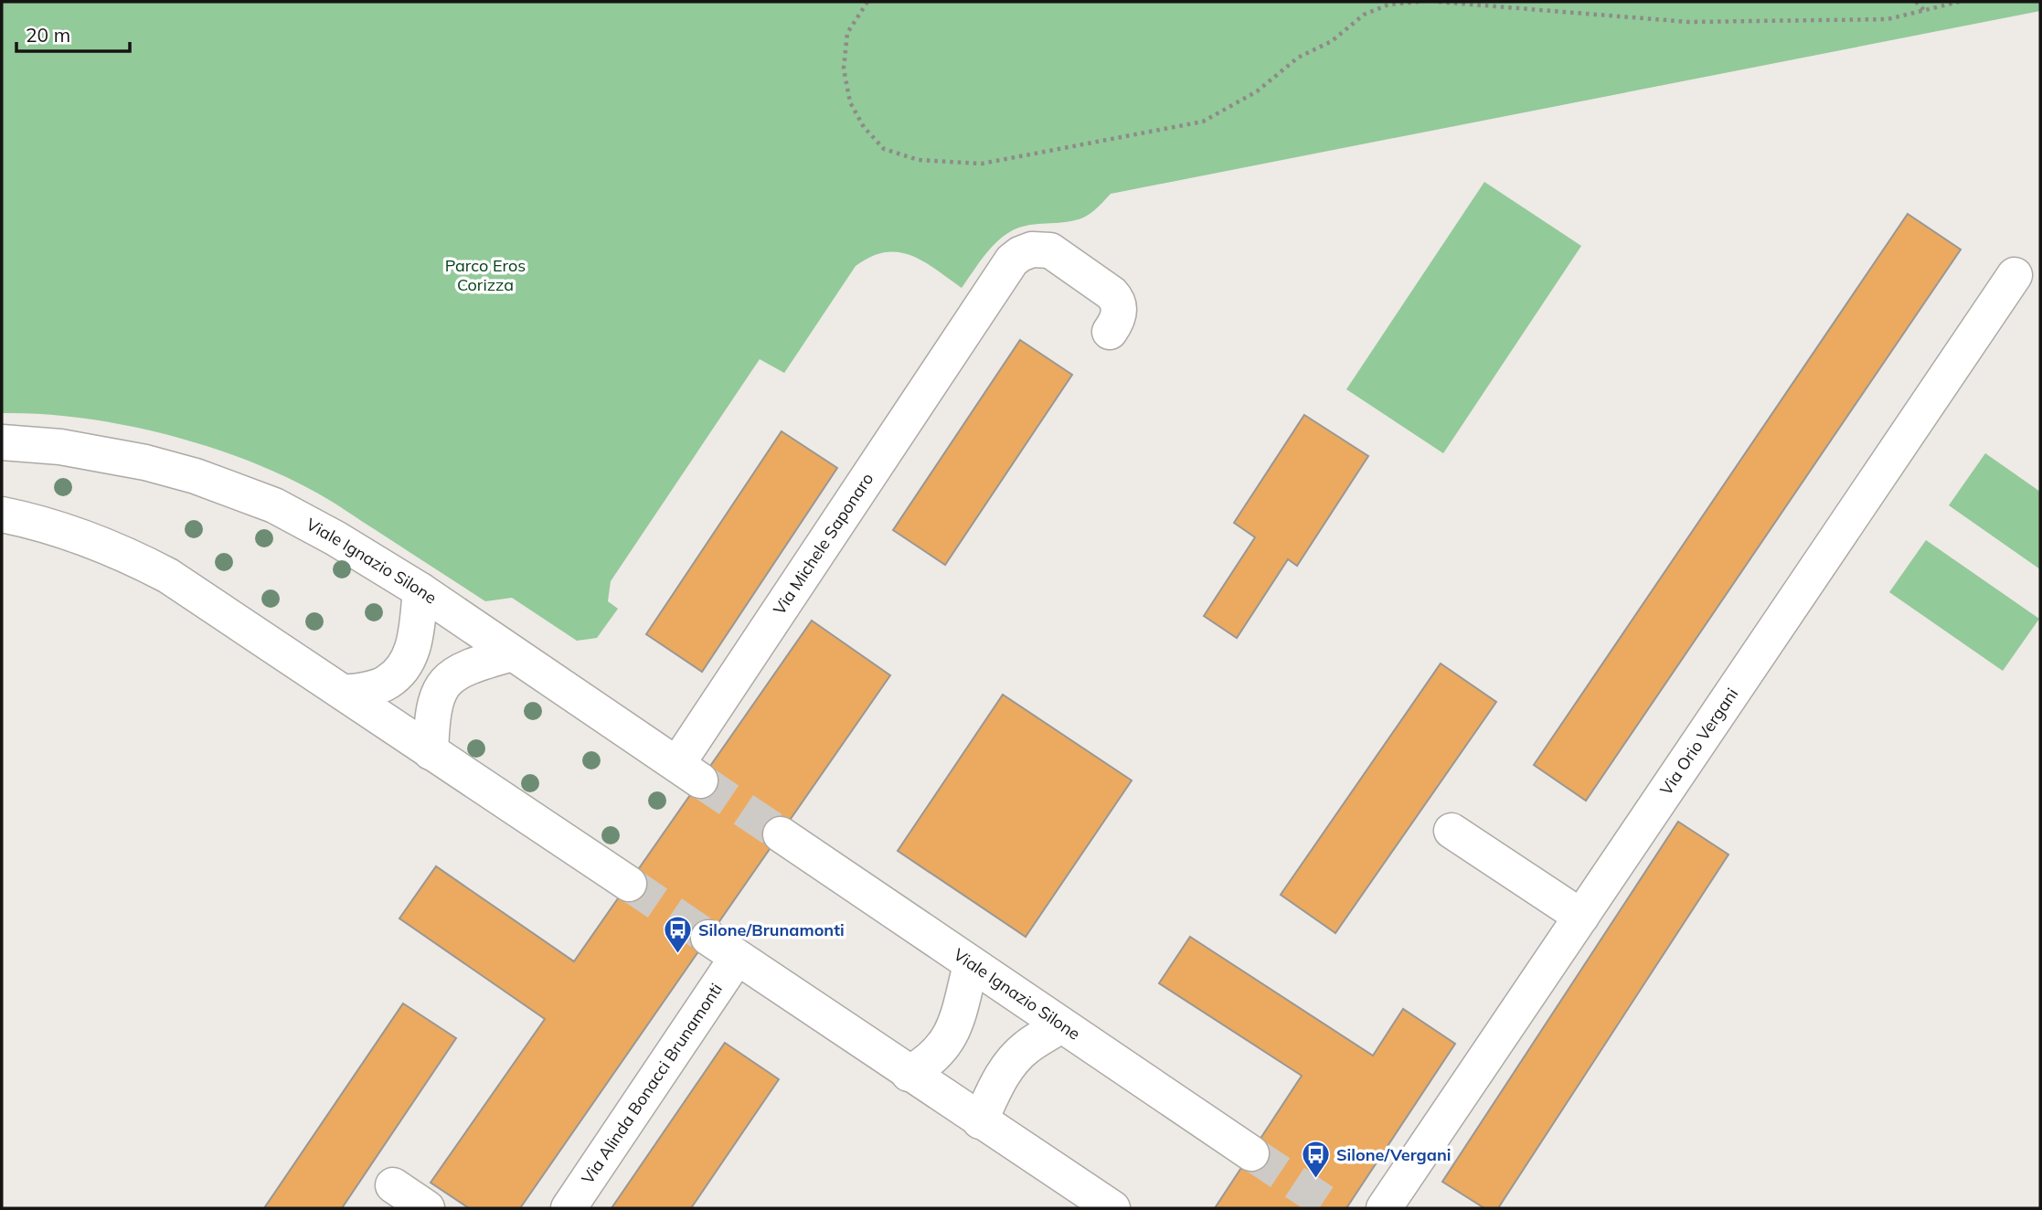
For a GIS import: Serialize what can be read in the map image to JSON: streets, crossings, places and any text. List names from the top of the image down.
{
  "streets": {
    "street": [
      "Via Michele Saponaro",
      "Viale Ignazio Silone",
      "Via Orio Vergani",
      "Via Alinda Bonacci Brunamonti"
    ]
  },
  "crossings": [
    ["Via Michele Saponaro", "Viale Ignazio Silone"]
  ],
  "parks": ["Parco Eros Corizza"],
  "places": {
    "bus stop": ["Silone/Brunamonti", "Silone/Vergani"]
  },
  "scale_bar": "20 m"
}
